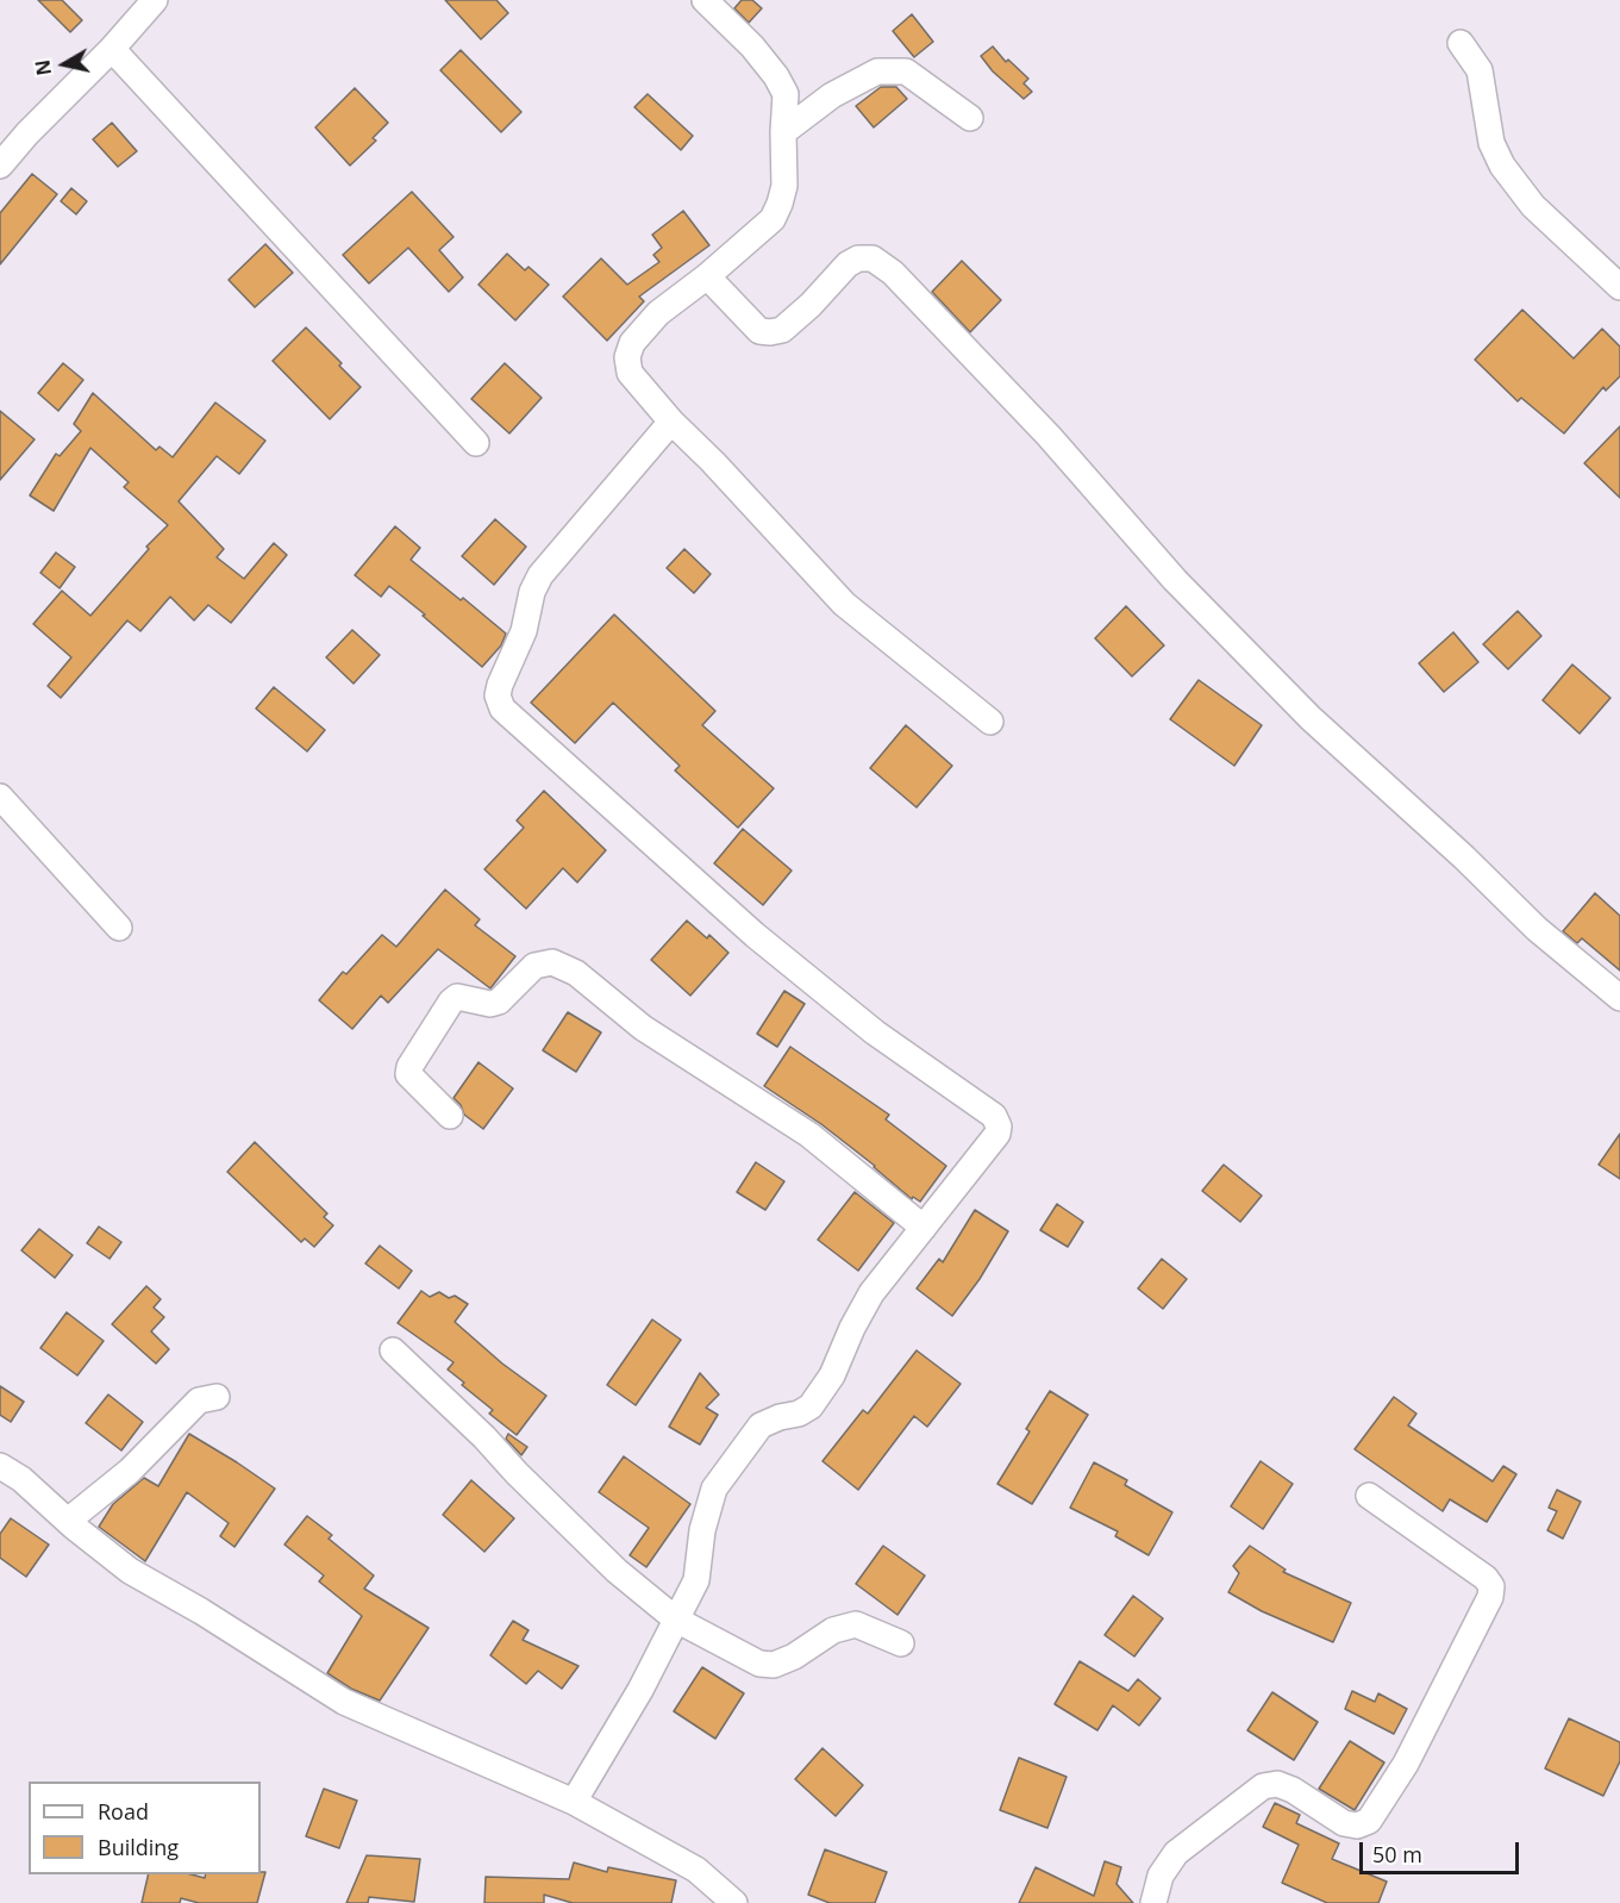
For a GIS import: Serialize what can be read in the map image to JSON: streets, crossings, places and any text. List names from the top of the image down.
{
  "legend": ["Road", "Building"],
  "scale_bar": "50 m",
  "north": "left"
}
